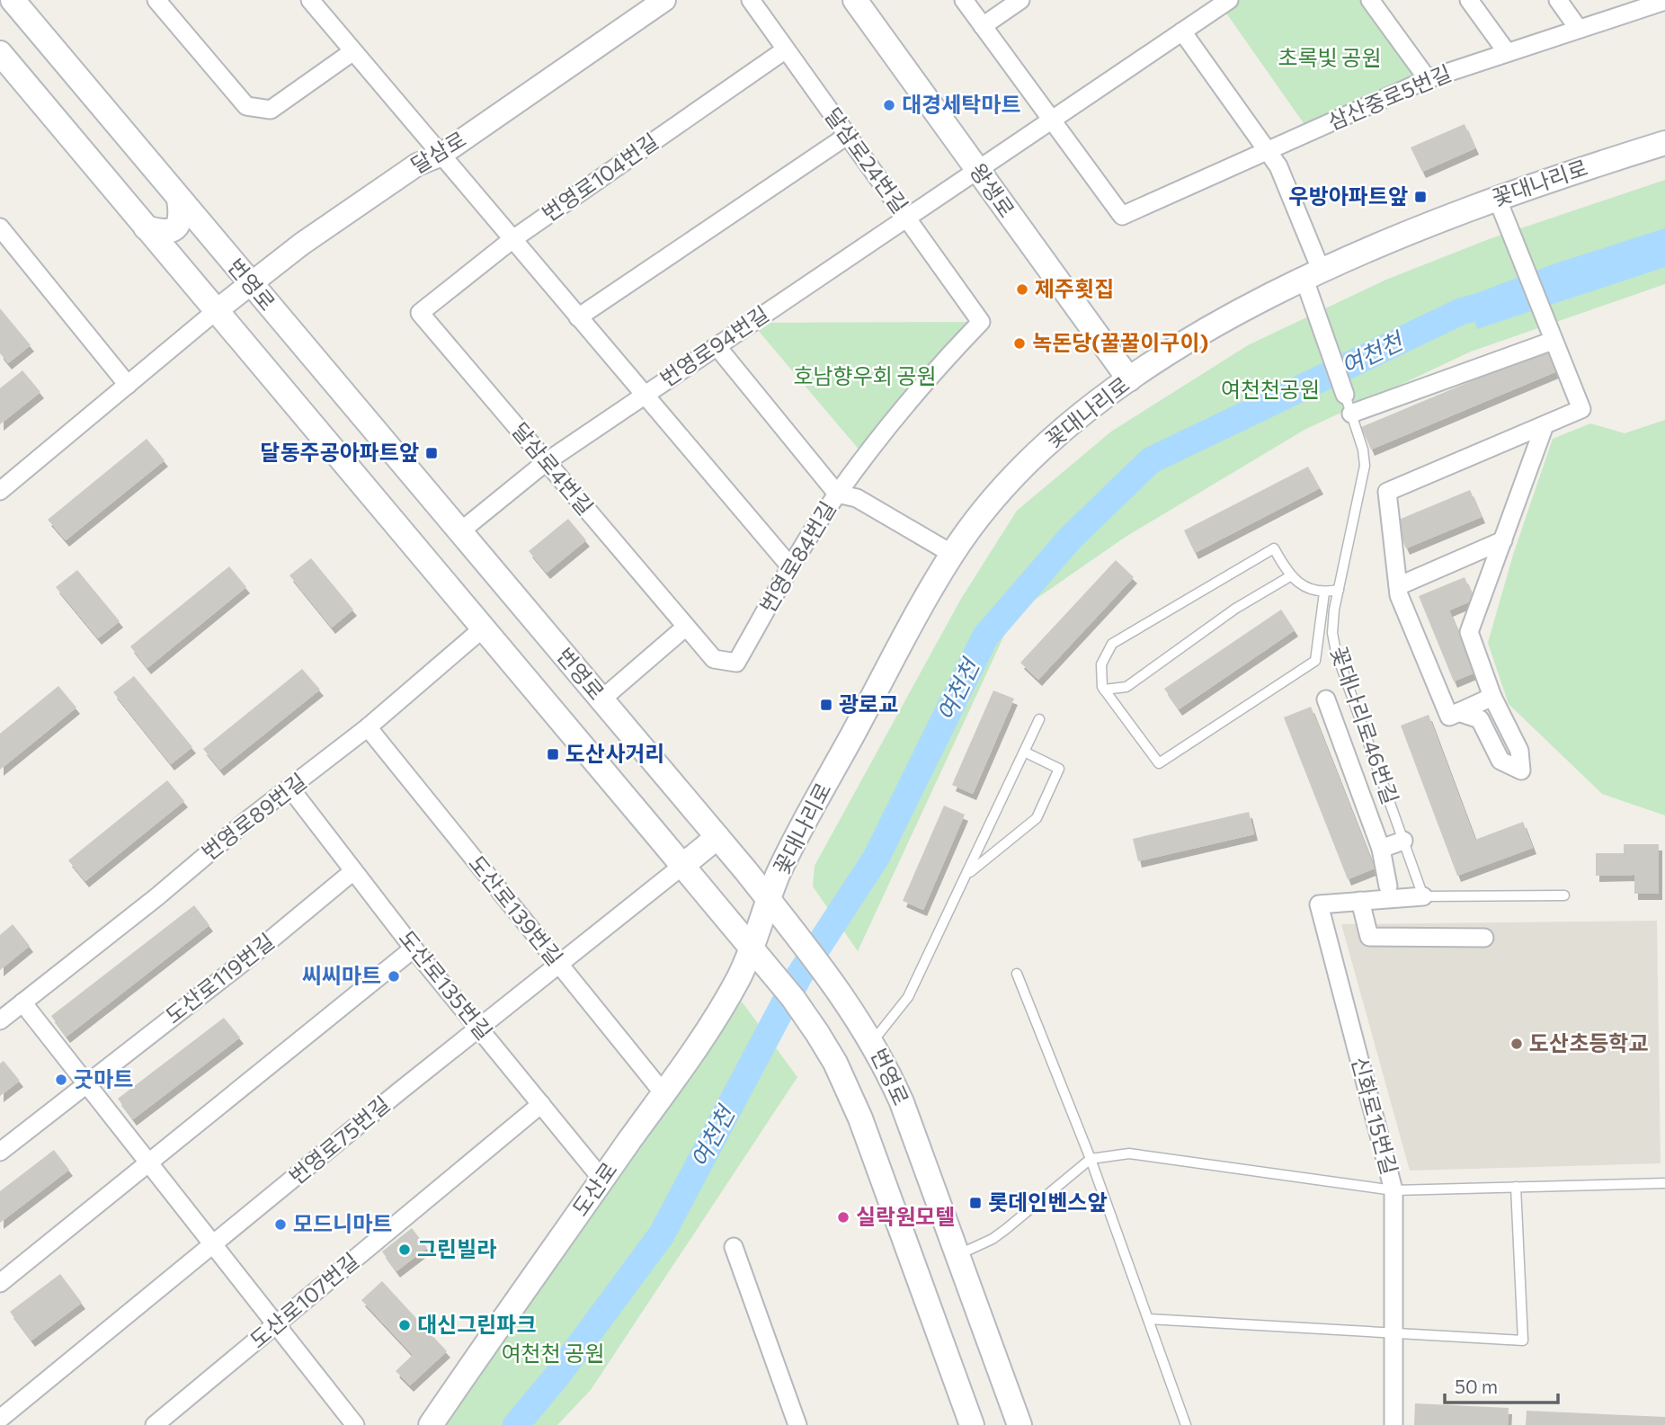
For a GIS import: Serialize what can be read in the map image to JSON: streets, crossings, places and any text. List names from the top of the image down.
{
  "streets": {
    "main road": [
      "꽃대나리로",
      "왕생로",
      "번영로",
      "도산로"
    ],
    "street": [
      "삼산중로5번길",
      "달삼로",
      "달삼로24번길",
      "번영로104번길",
      "번영로94번길",
      "달삼로4번길",
      "번영로84번길",
      "번영로89번길",
      "도산로139번길",
      "도산로119번길",
      "도산로135번길",
      "신화로15번길",
      "번영로75번길",
      "도산로107번길"
    ],
    "lane": ["꽃대나리로46번길"]
  },
  "crossings": [
    ["삼산중로5번길", "번영로94번길"],
    ["달삼로", "번영로"],
    ["달삼로24번길", "번영로104번길"],
    ["달삼로24번길", "번영로94번길"],
    ["달삼로24번길", "번영로84번길"],
    ["번영로104번길", "달삼로4번길"],
    ["꽃대나리로", "왕생로"],
    ["꽃대나리로", "번영로"],
    ["꽃대나리로", "도산로"],
    ["왕생로", "번영로94번길"],
    ["번영로", "번영로94번길"],
    ["번영로", "번영로89번길"],
    ["번영로", "번영로75번길"],
    ["번영로", "도산로"],
    ["번영로94번길", "달삼로4번길"],
    ["달삼로4번길", "번영로84번길"],
    ["번영로89번길", "도산로139번길"],
    ["번영로89번길", "도산로135번길"],
    ["도산로139번길", "번영로75번길"],
    ["도산로139번길", "도산로"],
    ["도산로119번길", "도산로135번길"],
    ["도산로135번길", "번영로75번길"],
    ["도산로135번길", "도산로"],
    ["도산로135번길", "도산로107번길"]
  ],
  "water": ["여천천"],
  "parks": [
    "초록빛 공원",
    "호남향우회 공원",
    "여천천공원",
    "여천천 공원"
  ],
  "places": {
    "other": [
      "대경세탁마트",
      "제주횟집",
      "녹돈당(꿀꿀이구이)",
      "씨씨마트",
      "도산초등학교",
      "굿마트",
      "실락원모텔",
      "모드니마트",
      "그린빌라",
      "대신그린파크"
    ],
    "transit": [
      "우방아파트앞",
      "달동주공아파트앞",
      "광로교",
      "도산사거리",
      "롯데인벤스앞"
    ]
  },
  "scale_bar": "50 m"
}
